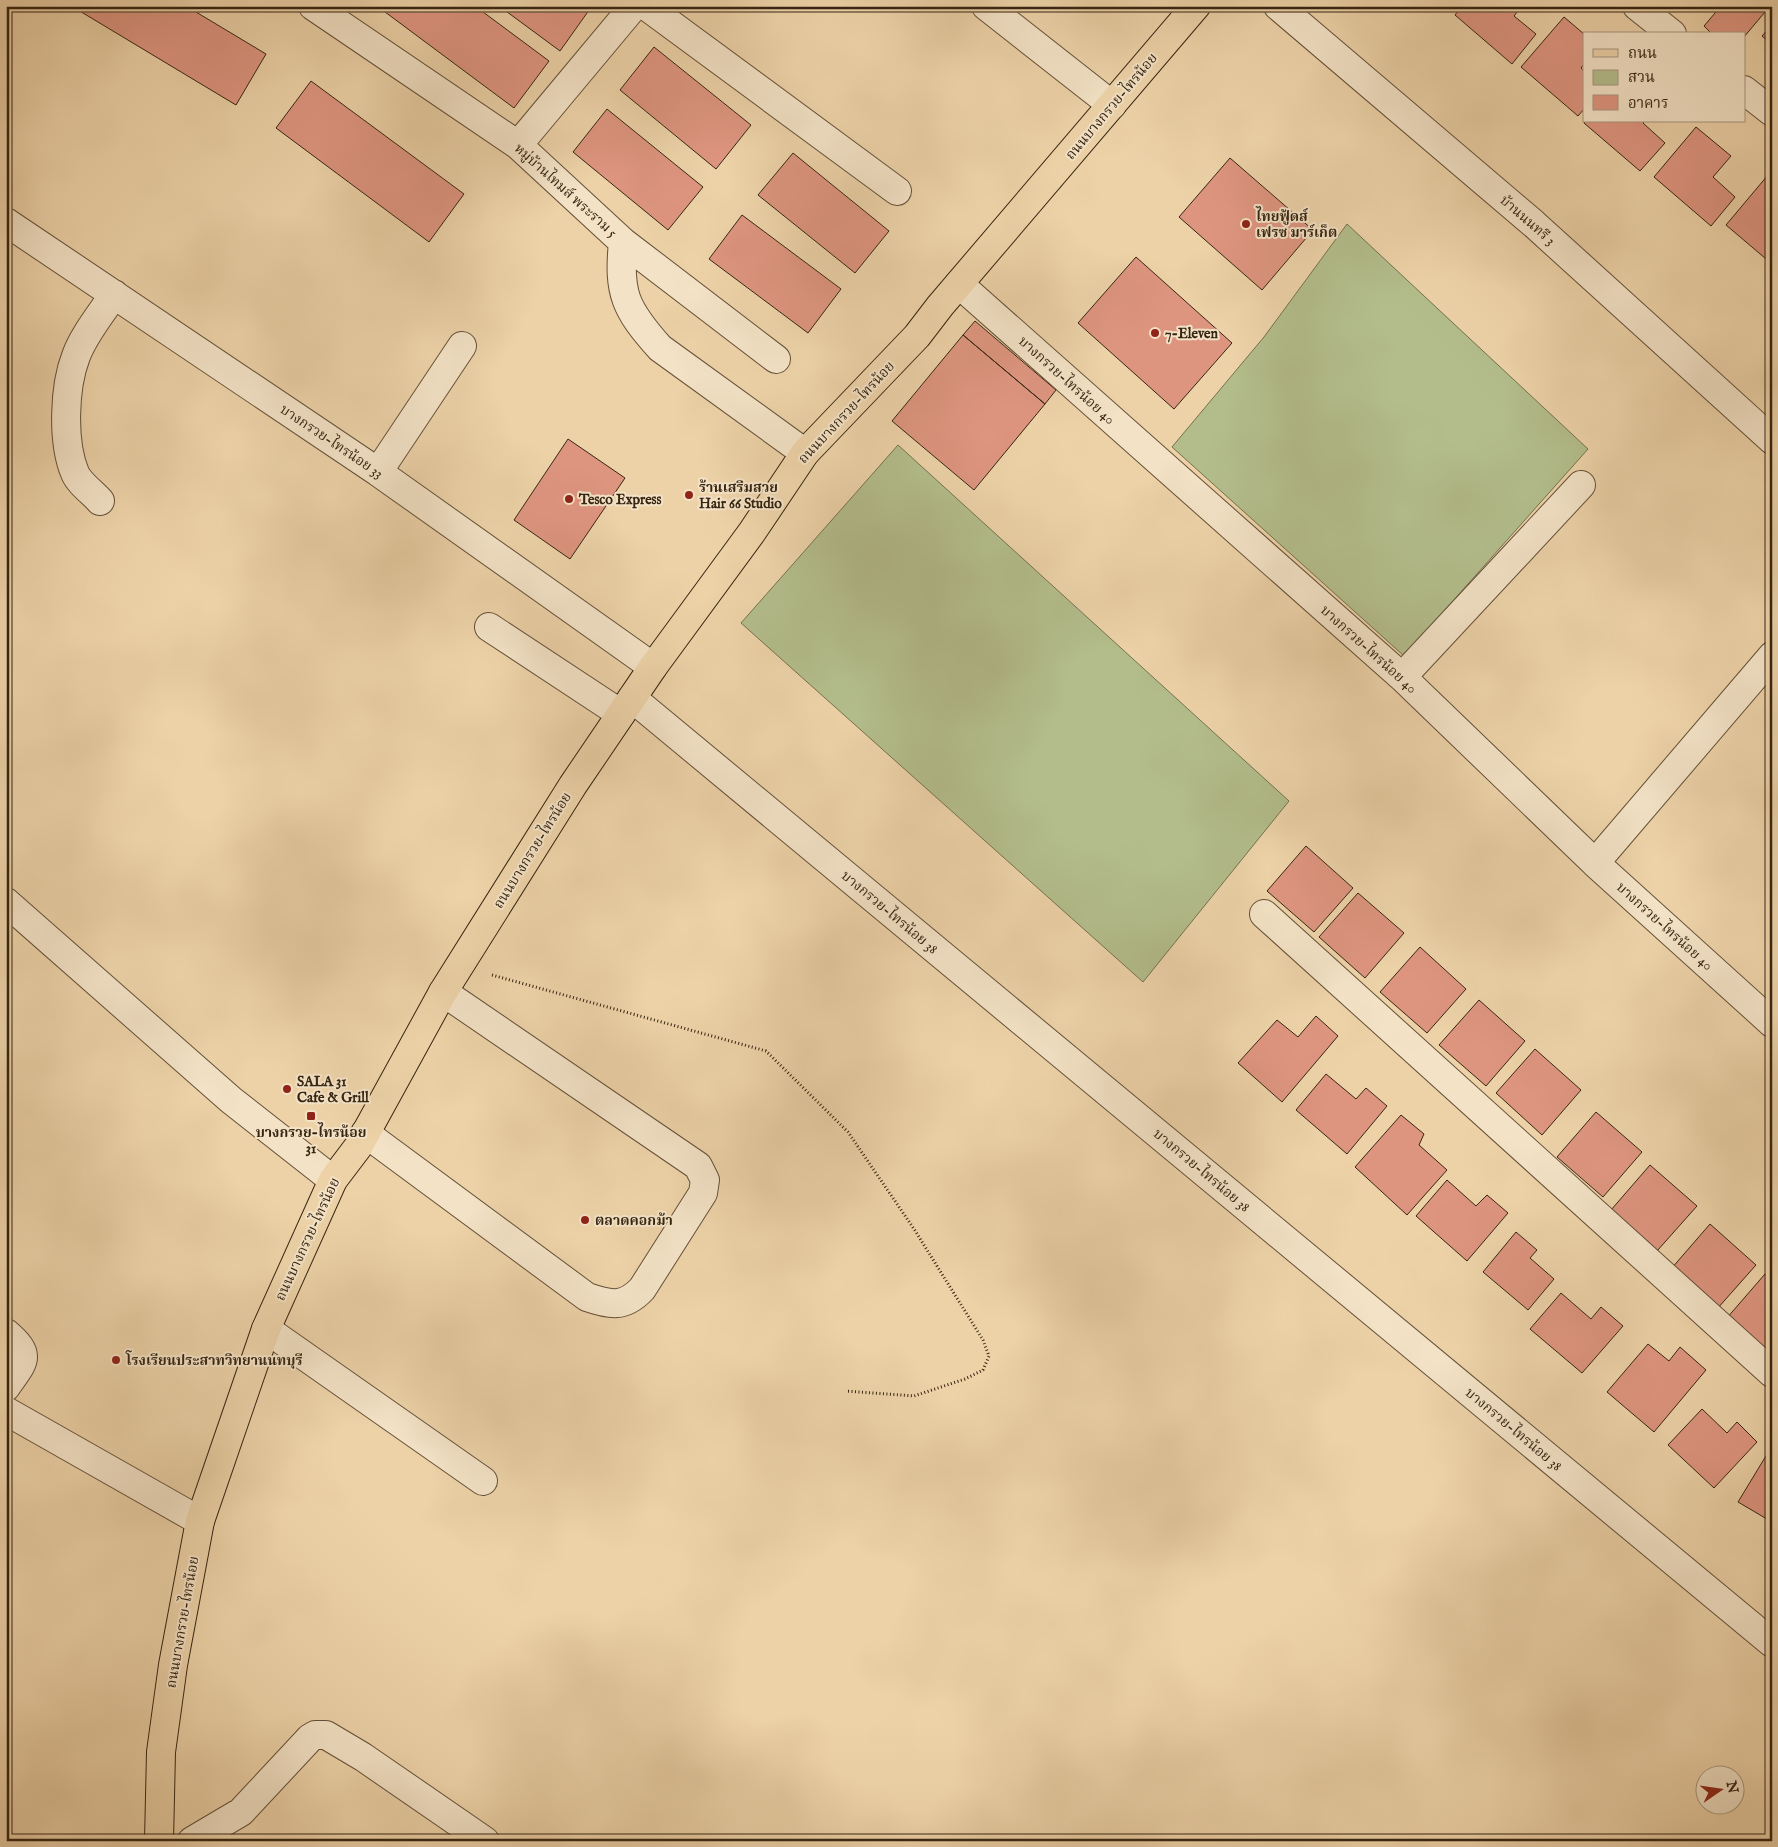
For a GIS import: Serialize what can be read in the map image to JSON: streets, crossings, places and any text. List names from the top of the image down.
{
  "streets": {
    "main road": ["ถนนบางกรวย-ไทรน้อย"],
    "street": [
      "หมู่บ้านไทมส์ พระราม 5",
      "บ้านนนทรี 3",
      "บางกรวย-ไทรน้อย 40",
      "บางกรวย-ไทรน้อย 33",
      "บางกรวย-ไทรน้อย 38"
    ]
  },
  "crossings": [
    ["ถนนบางกรวย-ไทรน้อย", "หมู่บ้านไทมส์ พระราม 5"],
    ["ถนนบางกรวย-ไทรน้อย", "บางกรวย-ไทรน้อย 40"],
    ["ถนนบางกรวย-ไทรน้อย", "บางกรวย-ไทรน้อย 33"],
    ["ถนนบางกรวย-ไทรน้อย", "บางกรวย-ไทรน้อย 38"]
  ],
  "places": {
    "other": [
      "ไทยฟู้ดส์ เฟรซ มาร์เก็ต",
      "7-Eleven",
      "ร้านเสริมสวย Hair 66 Studio",
      "Tesco Express",
      "SALA 31 Cafe & Grill",
      "ตลาดคอกม้า",
      "โรงเรียนประสาทวิทยานนทบุรี"
    ],
    "transit": ["บางกรวย-ไทรน้อย 31"]
  },
  "legend": ["ถนน", "สวน", "อาคาร"],
  "north": "right"
}
